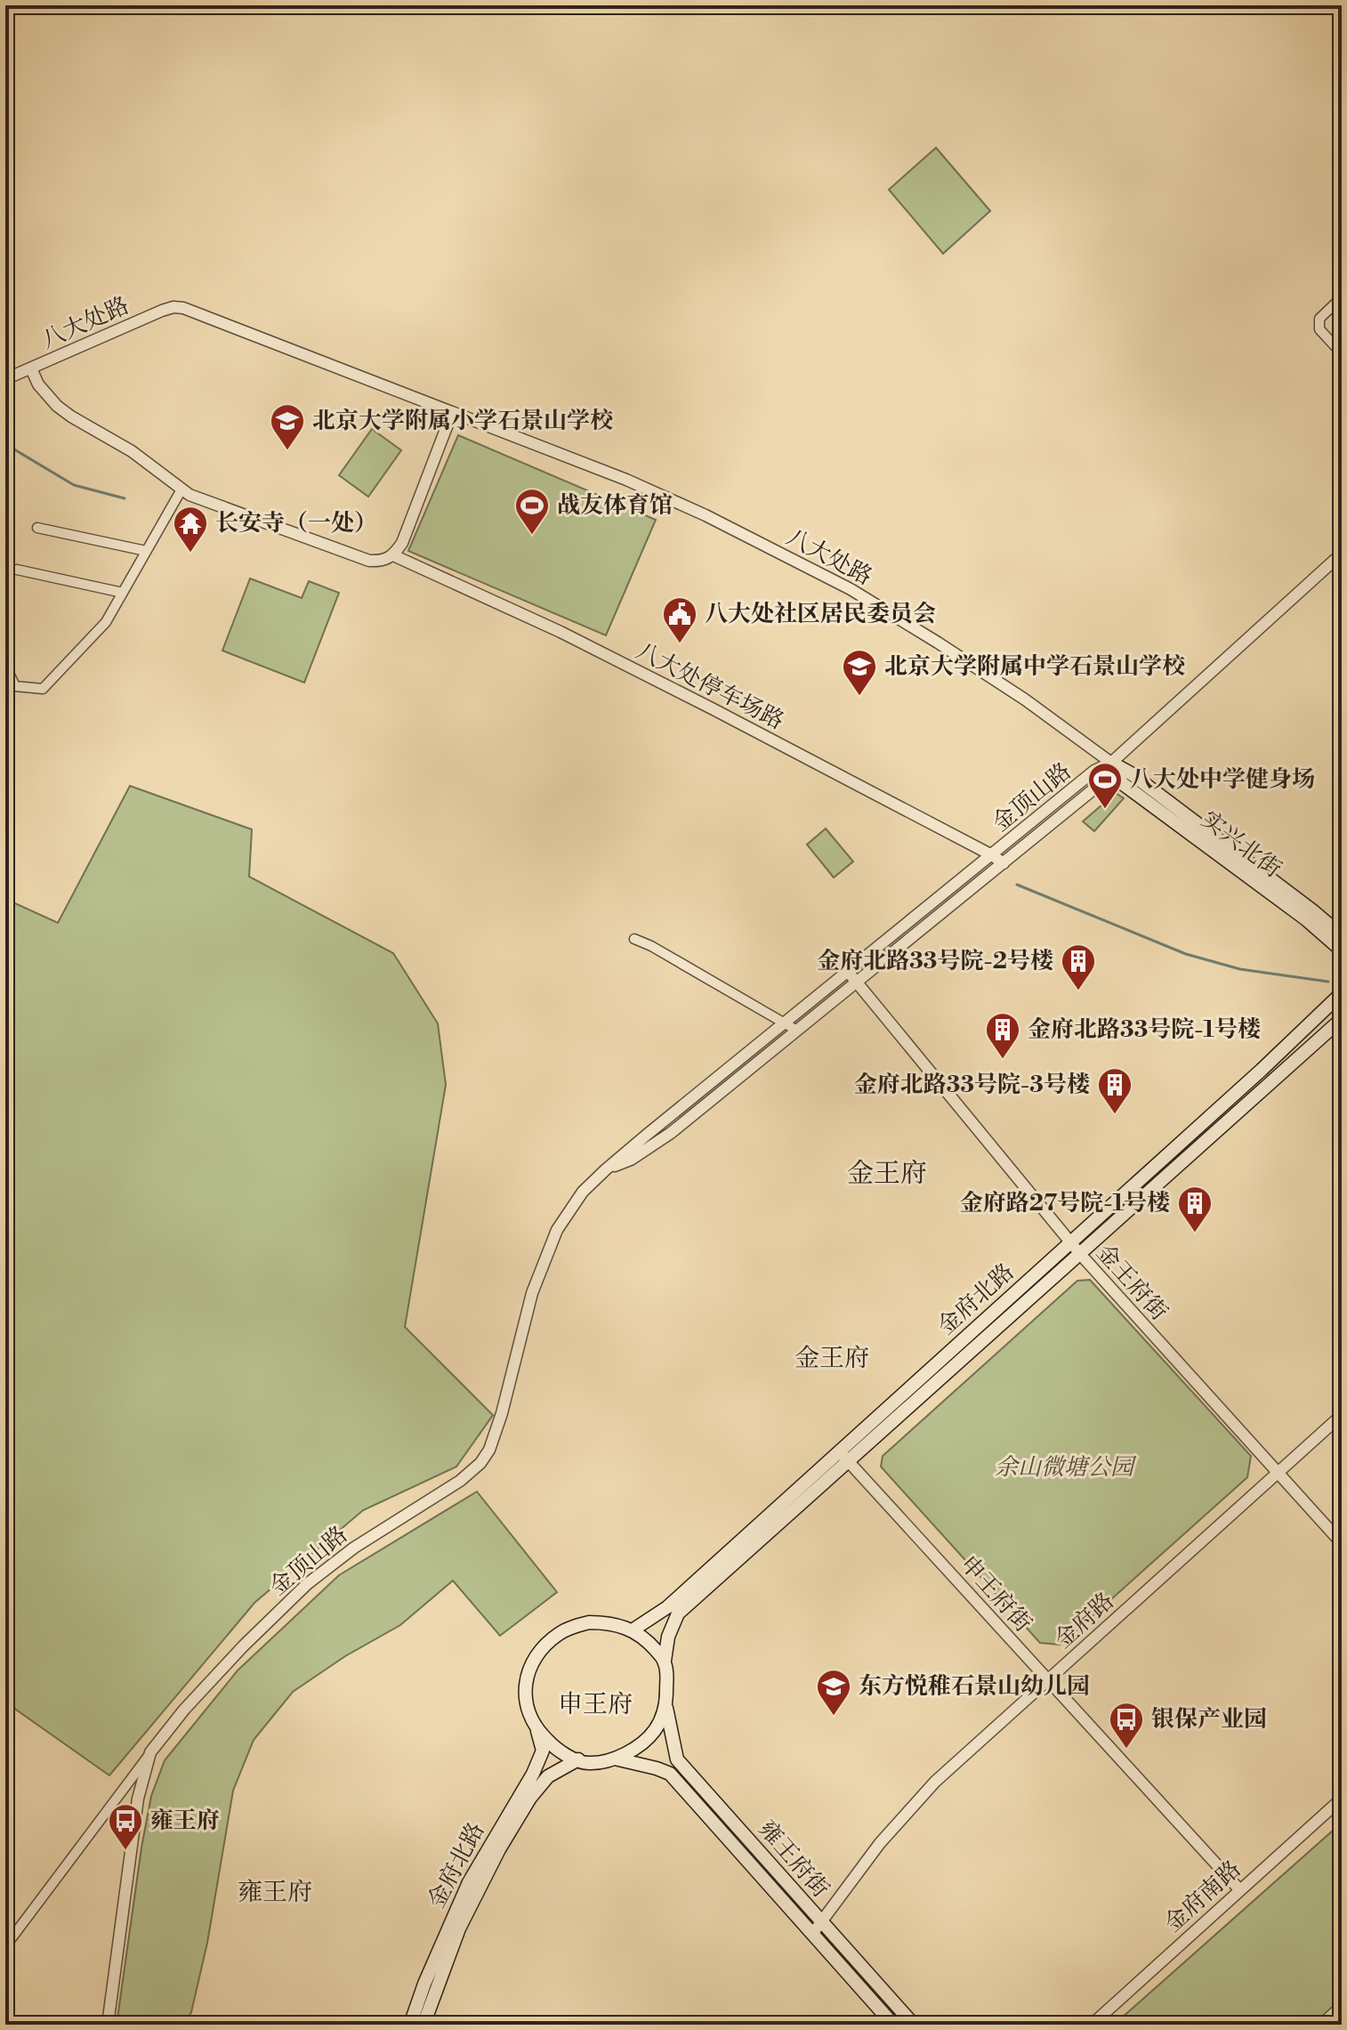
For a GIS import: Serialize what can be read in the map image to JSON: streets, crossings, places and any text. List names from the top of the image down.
{
  "streets": {
    "main road": ["实兴北街", "金府北路", "雍王府街"],
    "street": [
      "八大处路",
      "八大处停车场路",
      "金顶山路",
      "金王府街",
      "申王府街",
      "金府路",
      "金府南路"
    ]
  },
  "crossings": [
    ["八大处路", "八大处停车场路"],
    ["八大处路", "金顶山路"],
    ["八大处路", "实兴北街"],
    ["八大处停车场路", "金顶山路"],
    ["金顶山路", "实兴北街"],
    ["金顶山路", "金王府街"],
    ["金王府街", "金府北路"],
    ["金王府街", "金府路"],
    ["金府北路", "申王府街"],
    ["金府北路", "雍王府街"],
    ["申王府街", "金府路"],
    ["申王府街", "金府南路"],
    ["金府路", "雍王府街"]
  ],
  "districts": [
    "金王府",
    "金王府",
    "申王府",
    "雍王府"
  ],
  "parks": ["余山微塘公园"],
  "places": {
    "school or university": ["北京大学附属小学石景山学校", "北京大学附属中学石景山学校", "东方悦稚石景山幼儿园"],
    "sports": ["战友体育馆", "八大处中学健身场"],
    "temple": ["长安寺（一处）"],
    "public building": ["八大处社区居民委员会"],
    "building": [
      "金府北路33号院-2号楼",
      "金府北路33号院-1号楼",
      "金府北路33号院-3号楼",
      "金府路27号院-1号楼"
    ],
    "bus stop": ["银保产业园", "雍王府"]
  }
}
